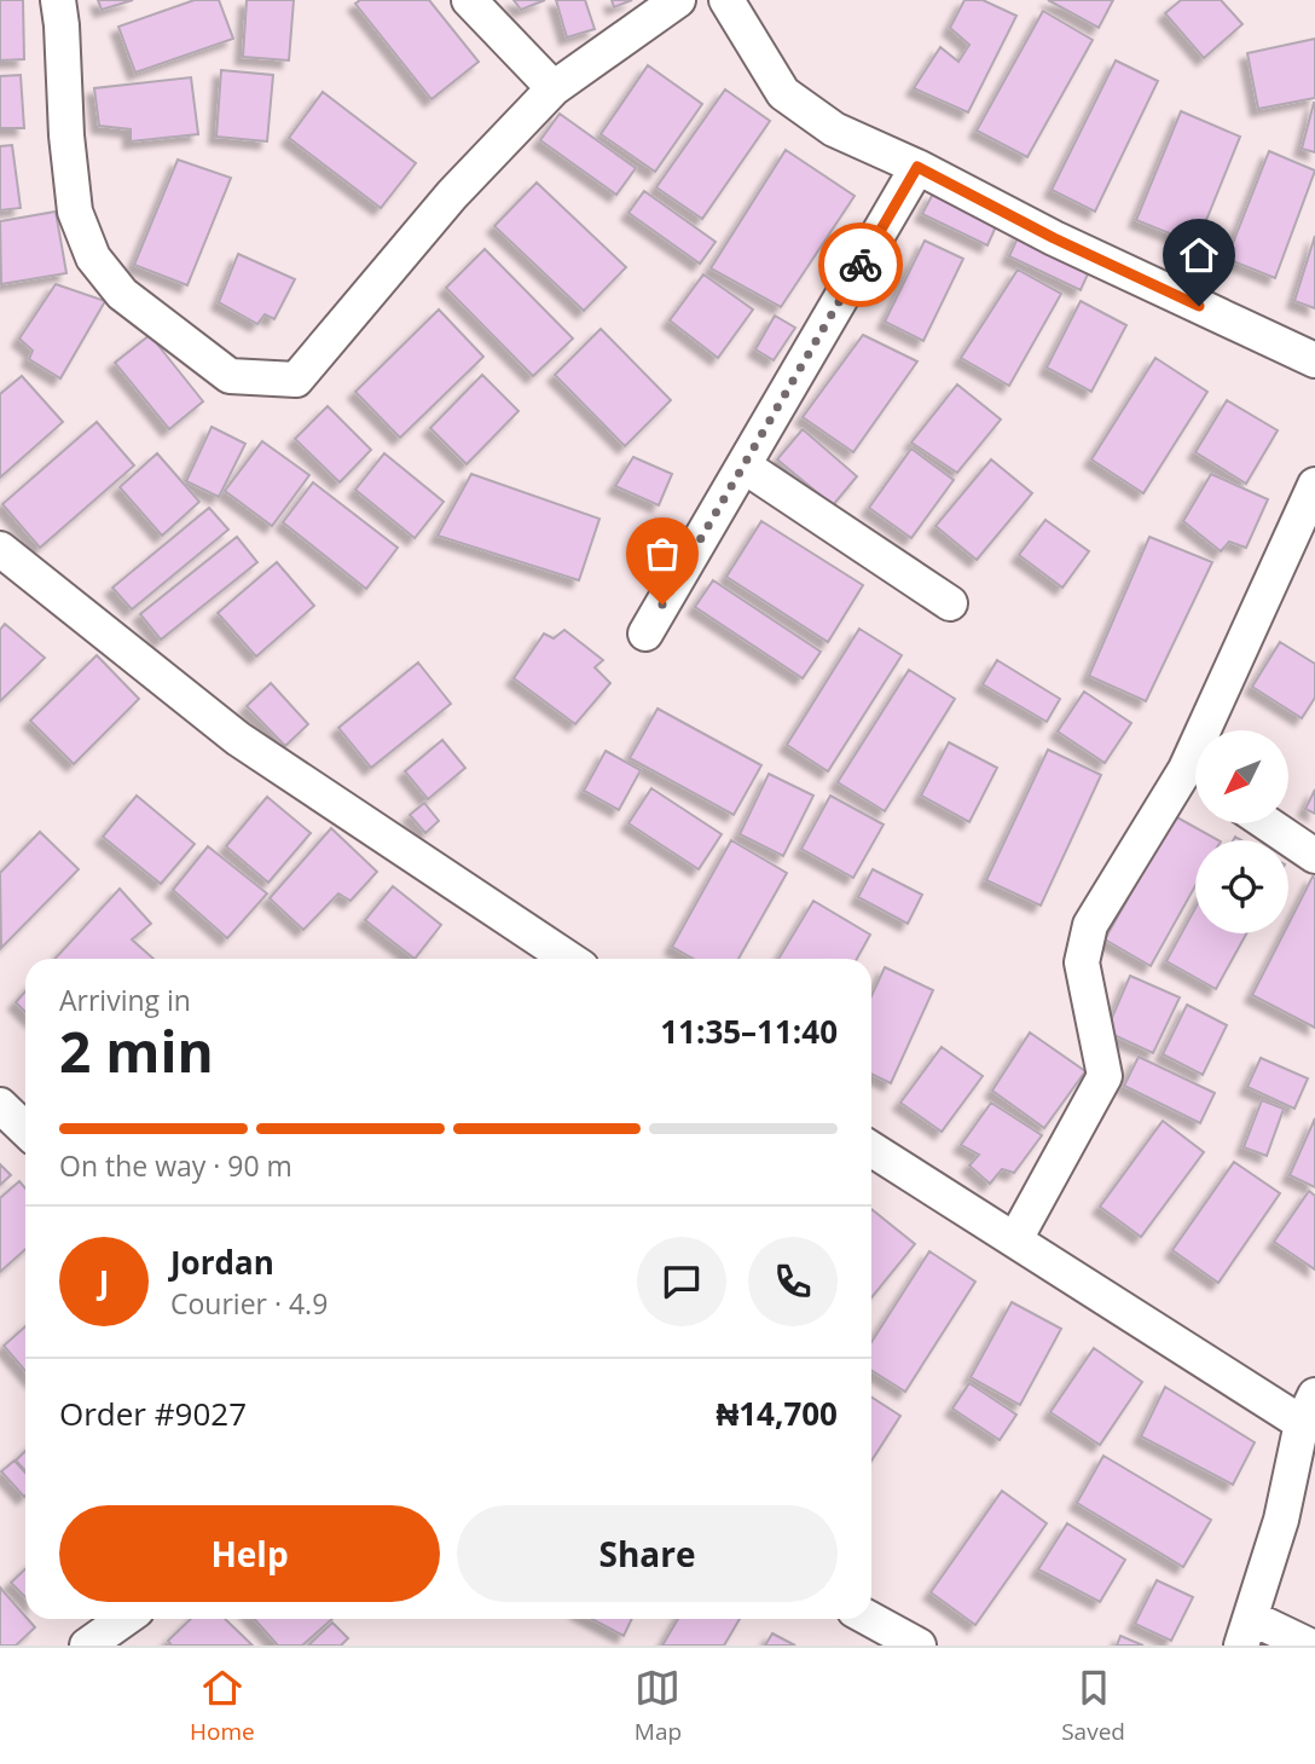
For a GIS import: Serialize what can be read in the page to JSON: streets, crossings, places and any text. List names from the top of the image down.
{
  "north": "bottom left",
  "page": {
    "heading": ["2 min", "Arriving in", "11:35–11:40"],
    "panel": [
      "Jordan",
      "Courier · 4.9",
      "Order #9027",
      "₦14,700"
    ],
    "bar": "On the way · 90 m",
    "round": "J",
    "buttons": ["Help", "Share"],
    "tabs": ["Home", "Map", "Saved"]
  }
}
